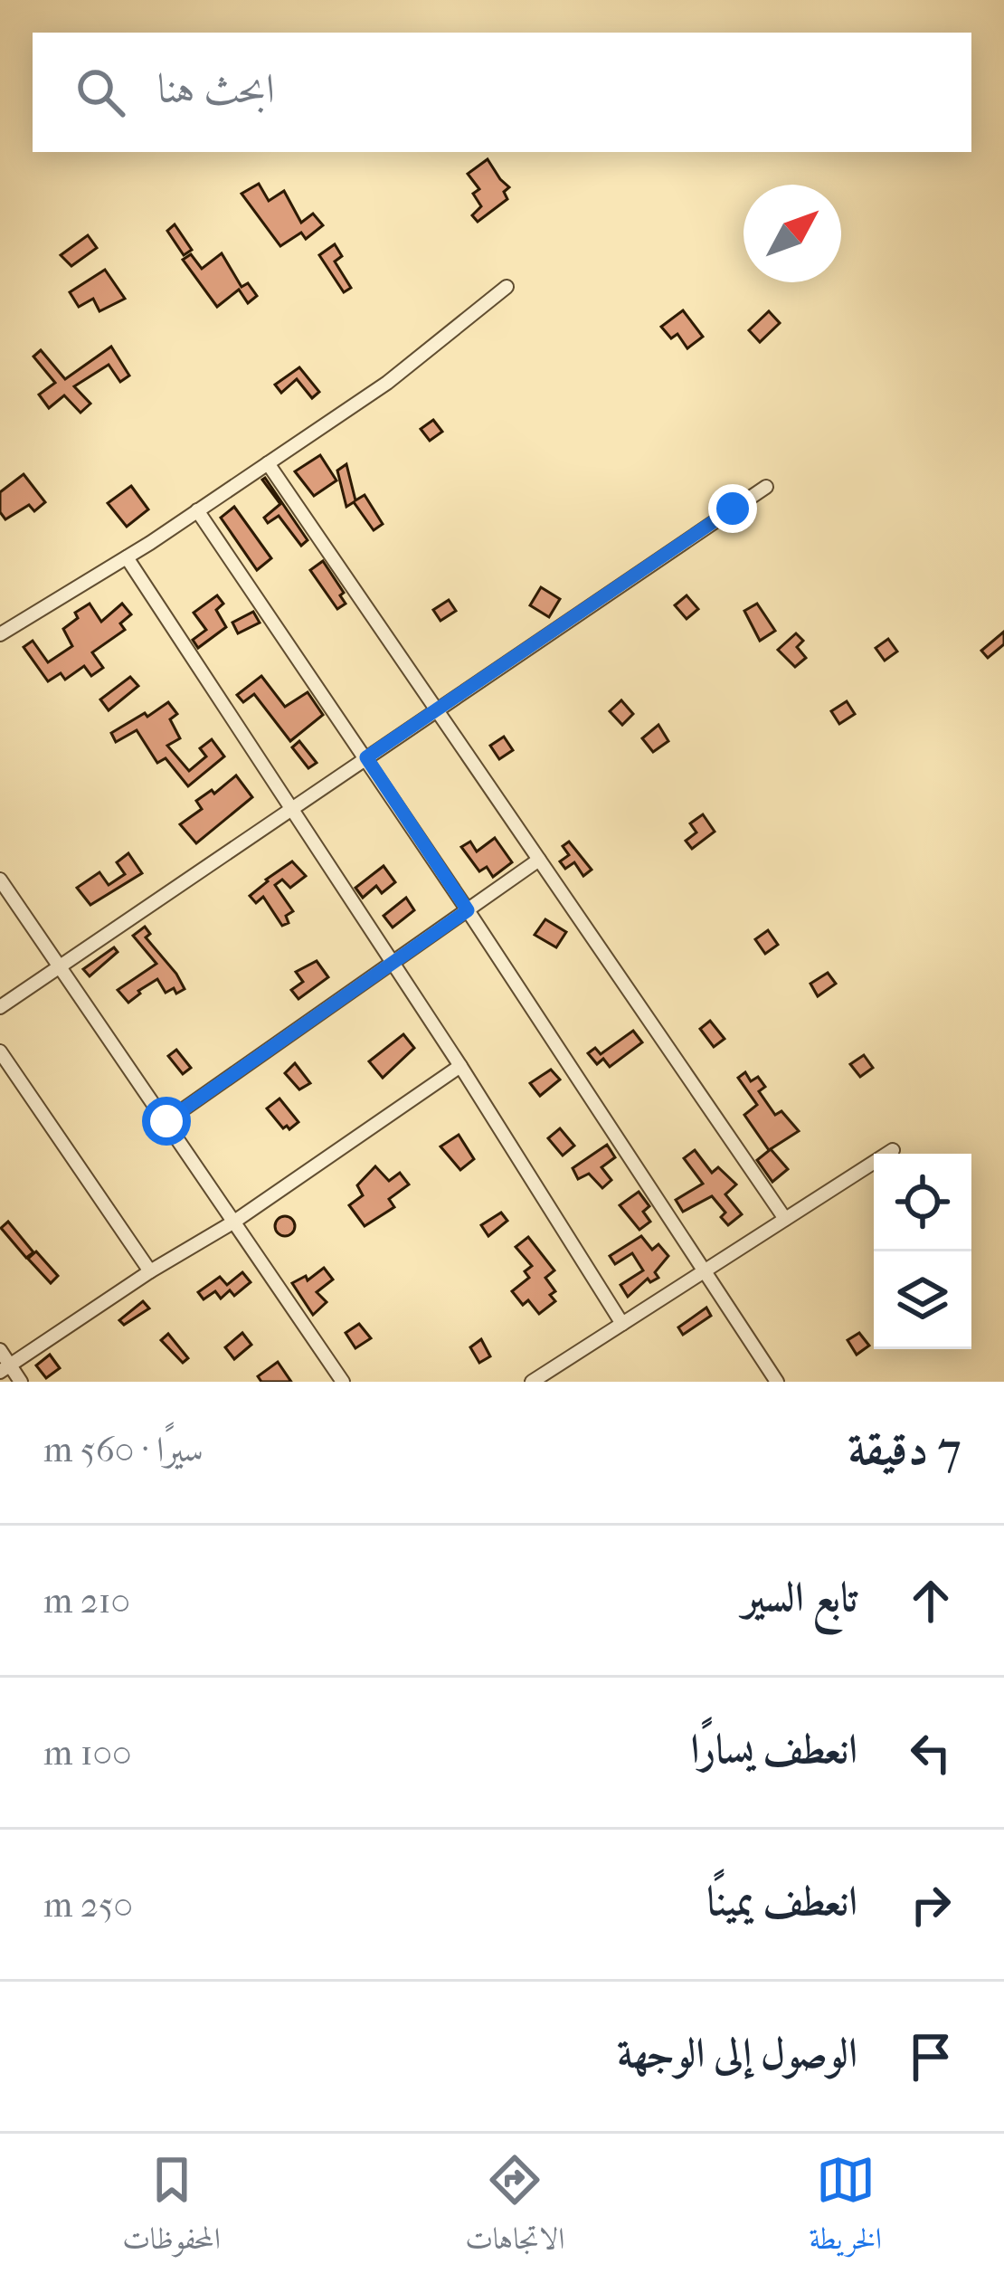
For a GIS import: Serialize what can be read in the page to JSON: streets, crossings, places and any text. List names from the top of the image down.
{
  "north": "top right",
  "page": {
    "search": "ابحث هنا",
    "heading": ["7 دقيقة", "سيرًا · 560 m"],
    "list": [
      ["تابع السير", "210 m"],
      ["انعطف يسارًا", "100 m"],
      ["انعطف يمينًا", "250 m"],
      "الوصول إلى الوجهة"
    ],
    "nav": ["الخريطة", "الاتجاهات", "المحفوظات"]
  }
}
